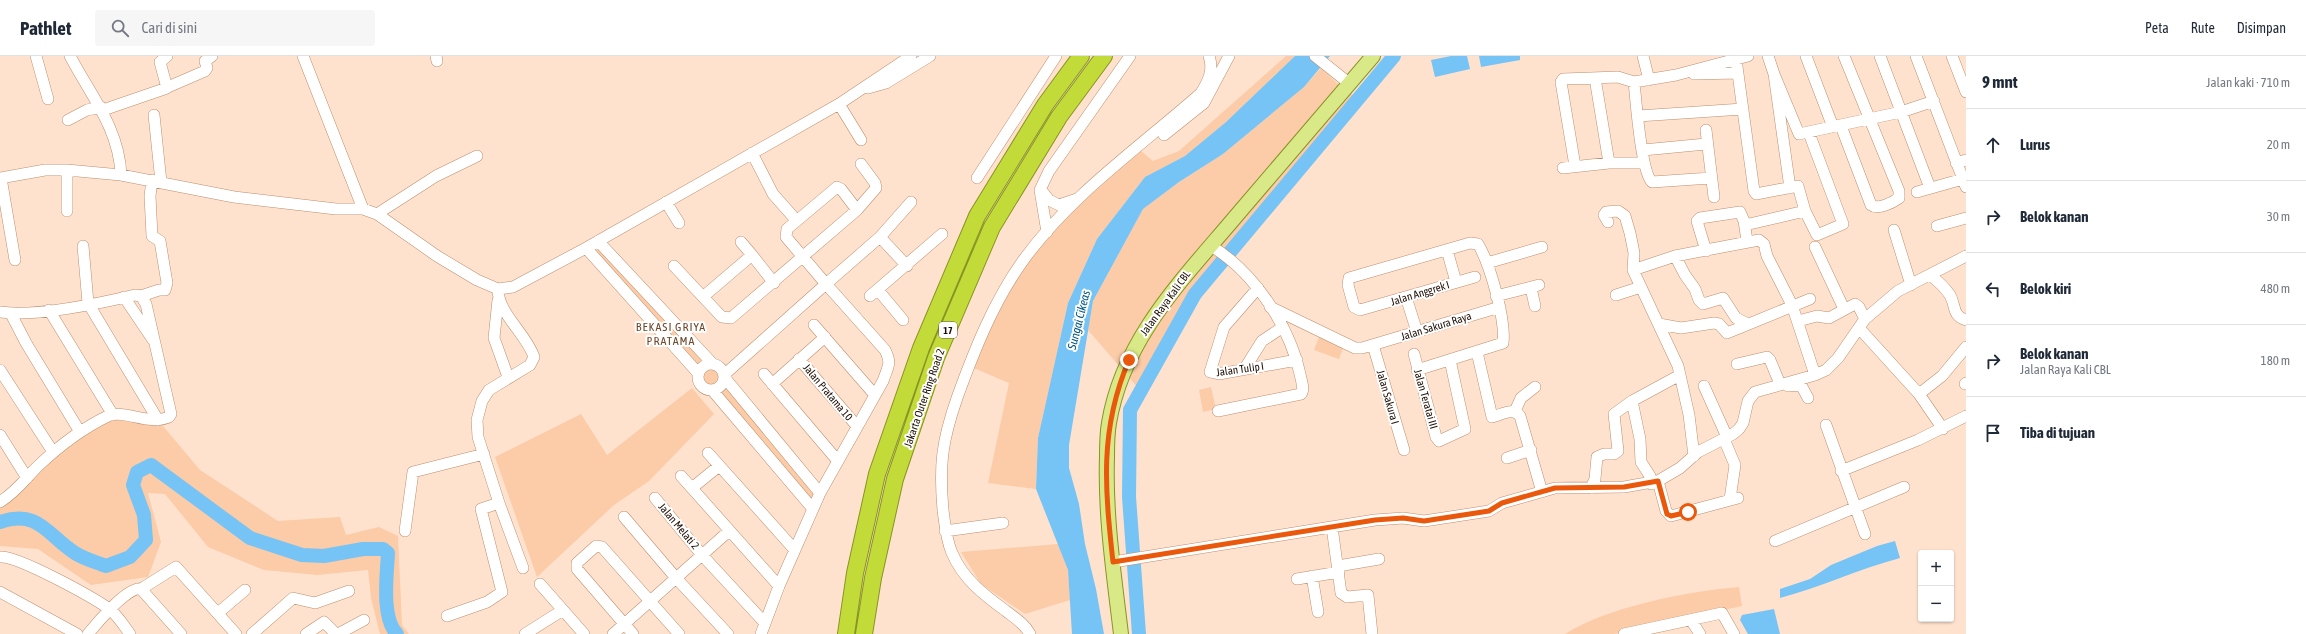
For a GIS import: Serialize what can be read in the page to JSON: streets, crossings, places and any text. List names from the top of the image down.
{
  "streets": {
    "highway": ["17", "Jakarta Outer Ring Road 2"],
    "main road": ["Jalan Raya Kali CBL"],
    "street": [
      "Jalan Anggrek I",
      "Jalan Sakura Raya",
      "Jalan Tulip I",
      "Jalan Pratama 10",
      "Jalan Sakura I",
      "Jalan Teratai III",
      "Jalan Melati 2"
    ]
  },
  "crossings": [
    ["Jalan Sakura Raya", "Jalan Sakura I"]
  ],
  "districts": ["BEKASI GRIYA PRATAMA"],
  "water": ["Sungai Cikeas"],
  "page": {
    "header": "Pathlet",
    "search": "Cari di sini",
    "nav": ["Peta", "Rute", "Disimpan"],
    "heading": ["9 mnt", "Jalan kaki · 710 m"],
    "list": [
      ["Lurus", "20 m"],
      ["Belok kanan", "30 m"],
      ["Belok kiri", "480 m"],
      ["Belok kanan", "Jalan Raya Kali CBL", "180 m"],
      "Tiba di tujuan"
    ],
    "map_buttons": ["+", "−"]
  }
}
